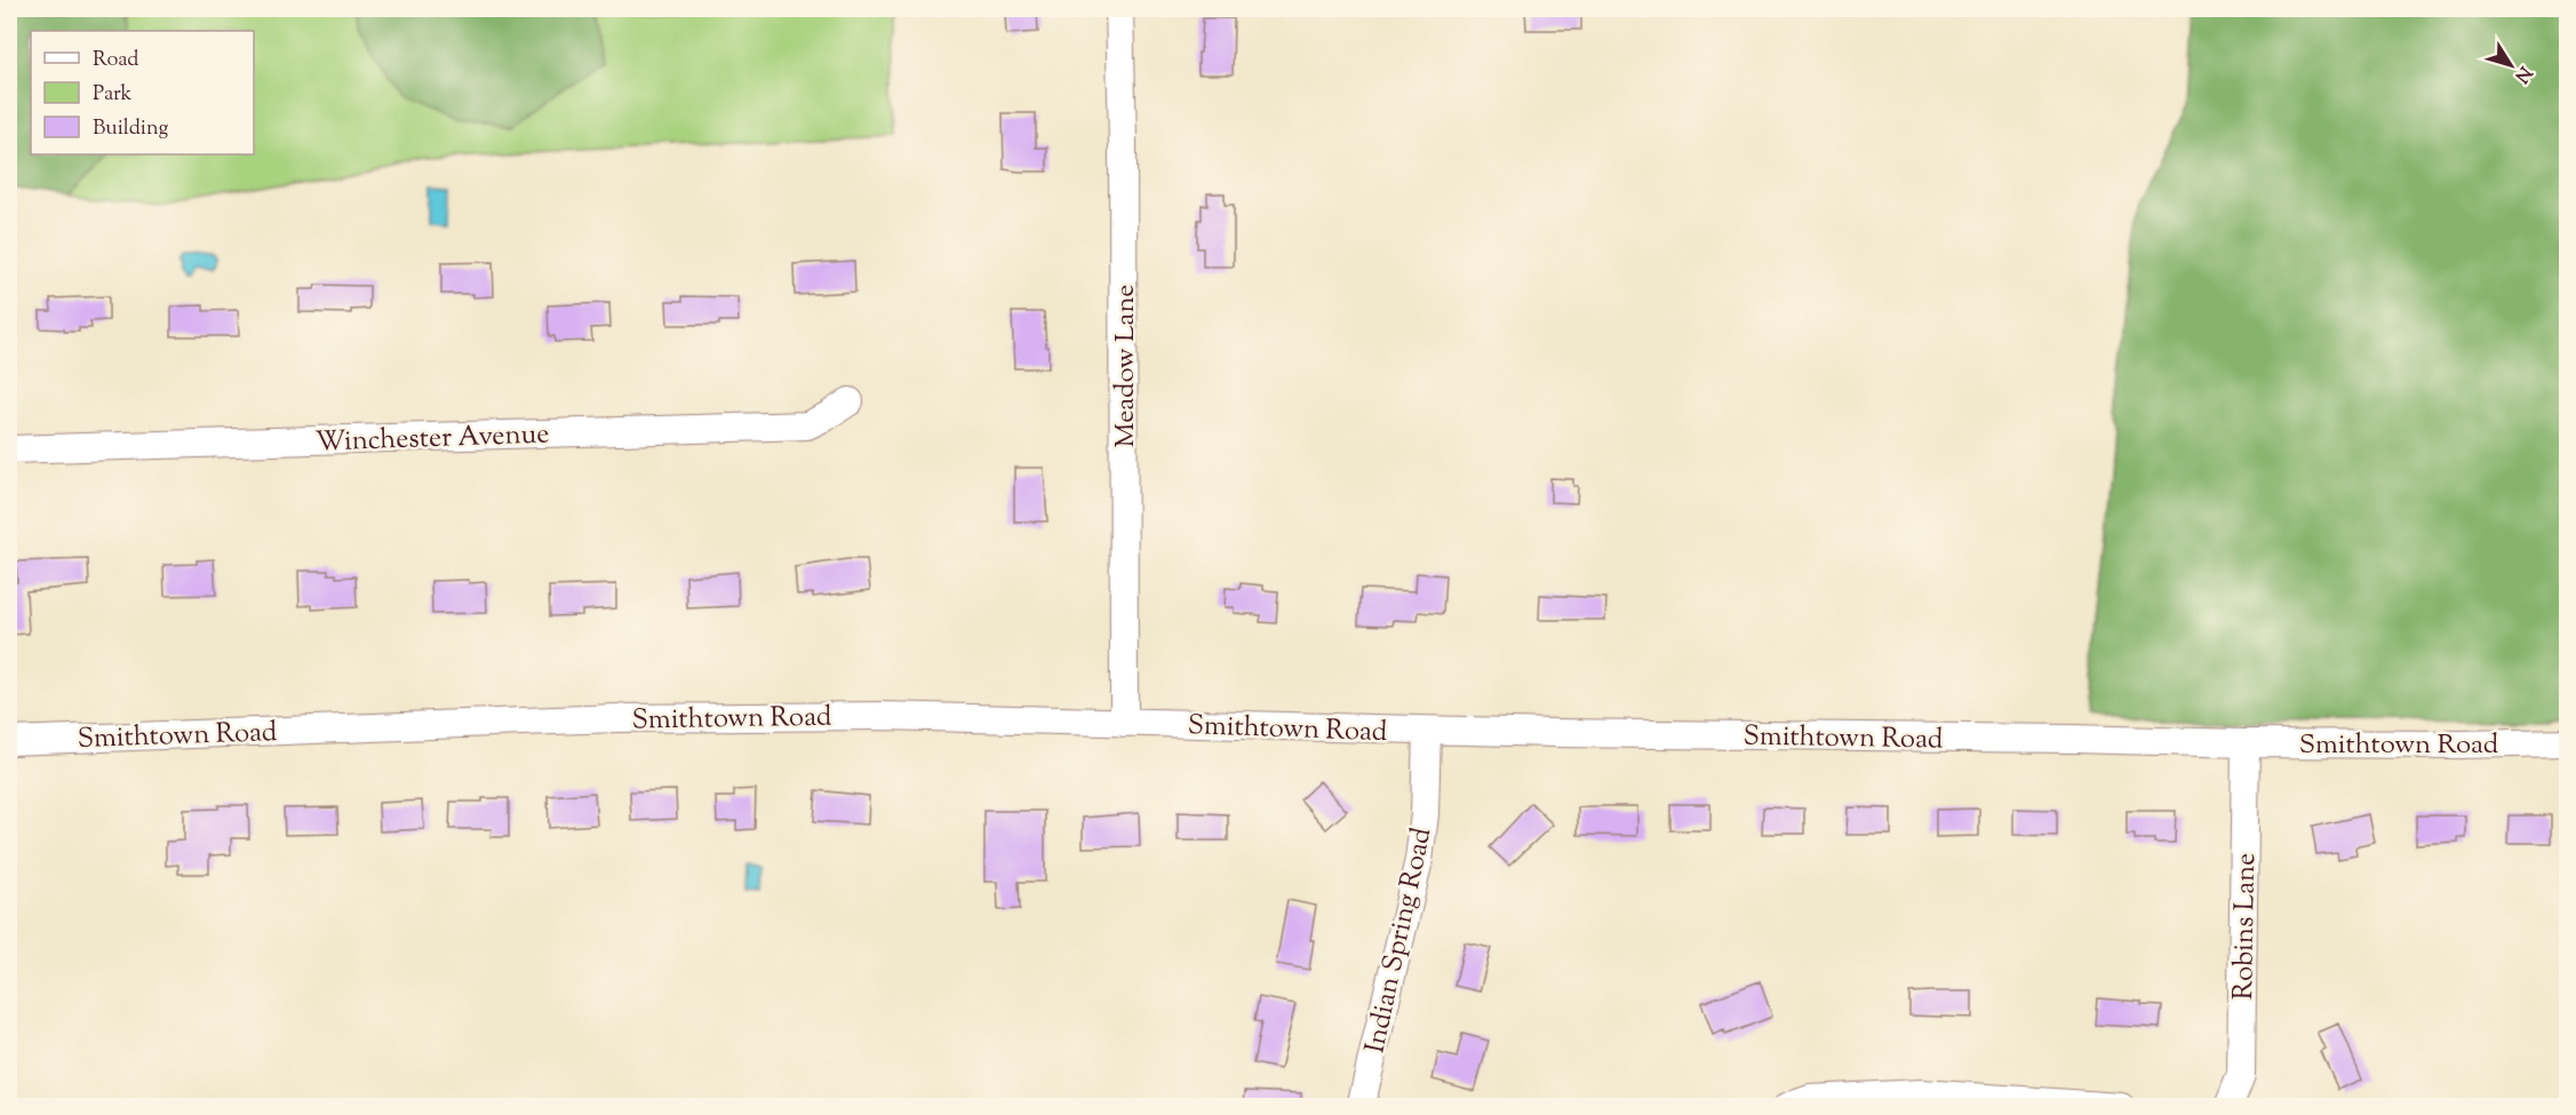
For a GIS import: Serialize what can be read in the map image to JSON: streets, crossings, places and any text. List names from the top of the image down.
{
  "streets": {
    "street": [
      "Meadow Lane",
      "Winchester Avenue",
      "Smithtown Road",
      "Robins Lane",
      "Indian Spring Road"
    ]
  },
  "crossings": [
    ["Meadow Lane", "Smithtown Road"],
    ["Smithtown Road", "Robins Lane"],
    ["Smithtown Road", "Indian Spring Road"]
  ],
  "legend": ["Road", "Park", "Building"],
  "north": "bottom right"
}
